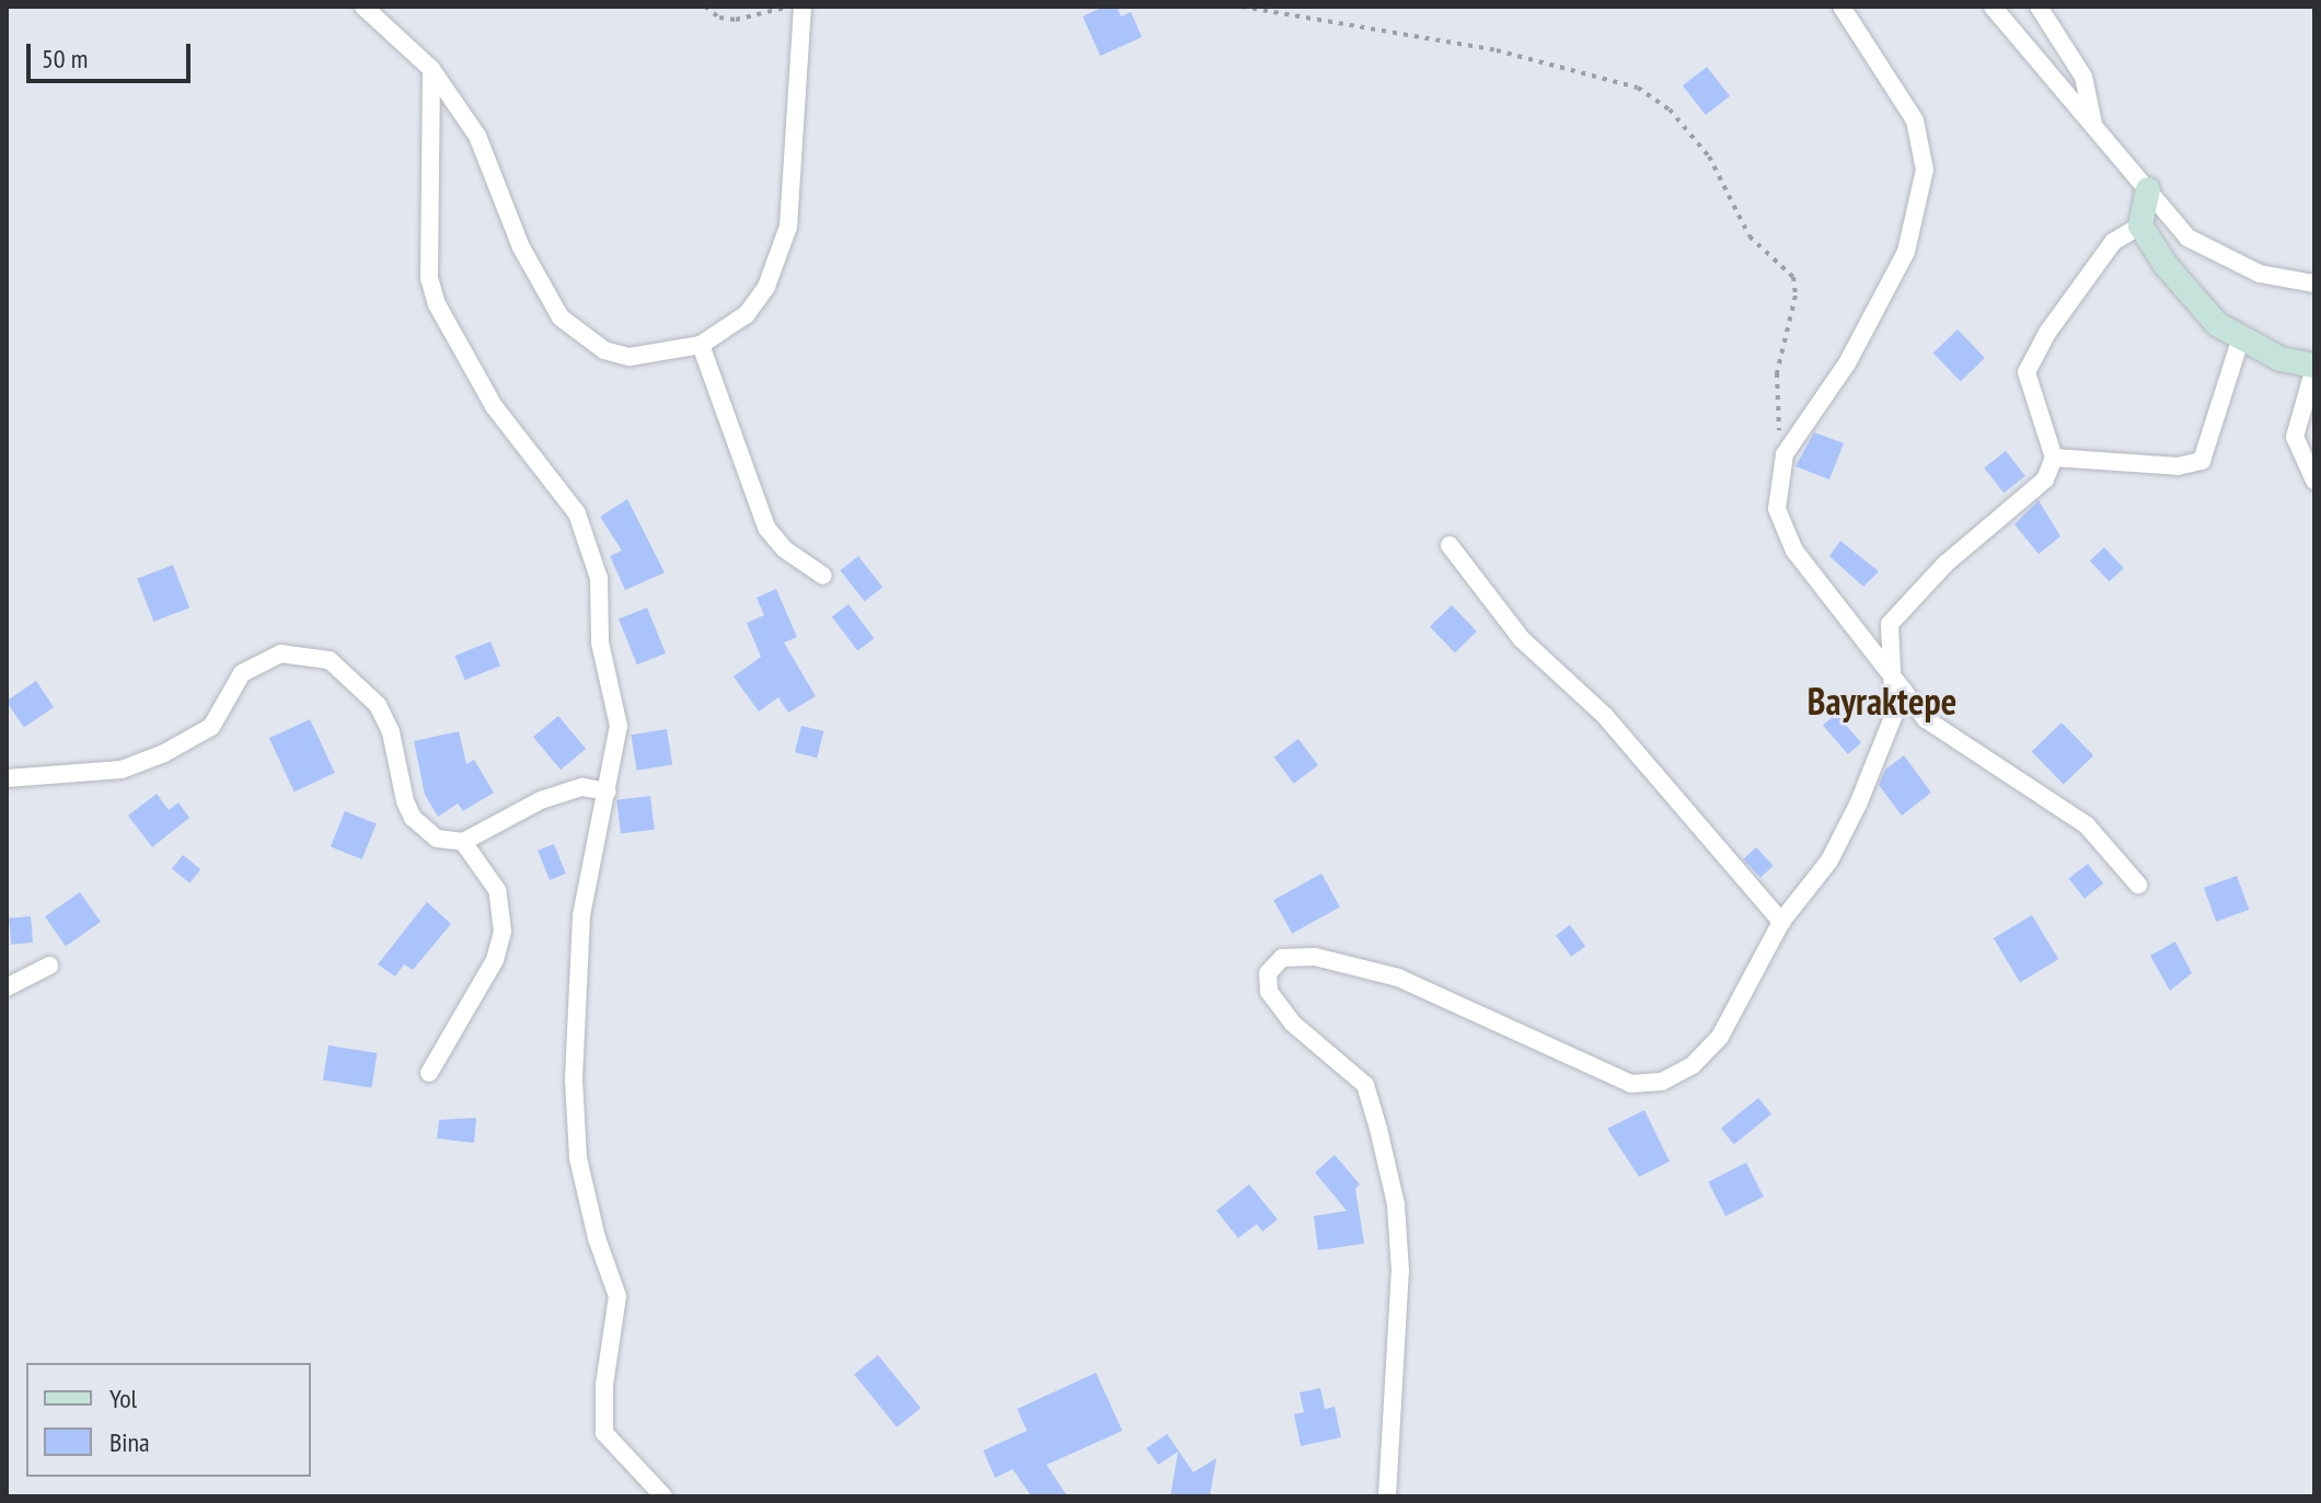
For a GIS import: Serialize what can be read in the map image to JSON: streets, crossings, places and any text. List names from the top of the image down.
{
  "districts": ["Bayraktepe"],
  "legend": ["Yol", "Bina"],
  "scale_bar": "50 m"
}
